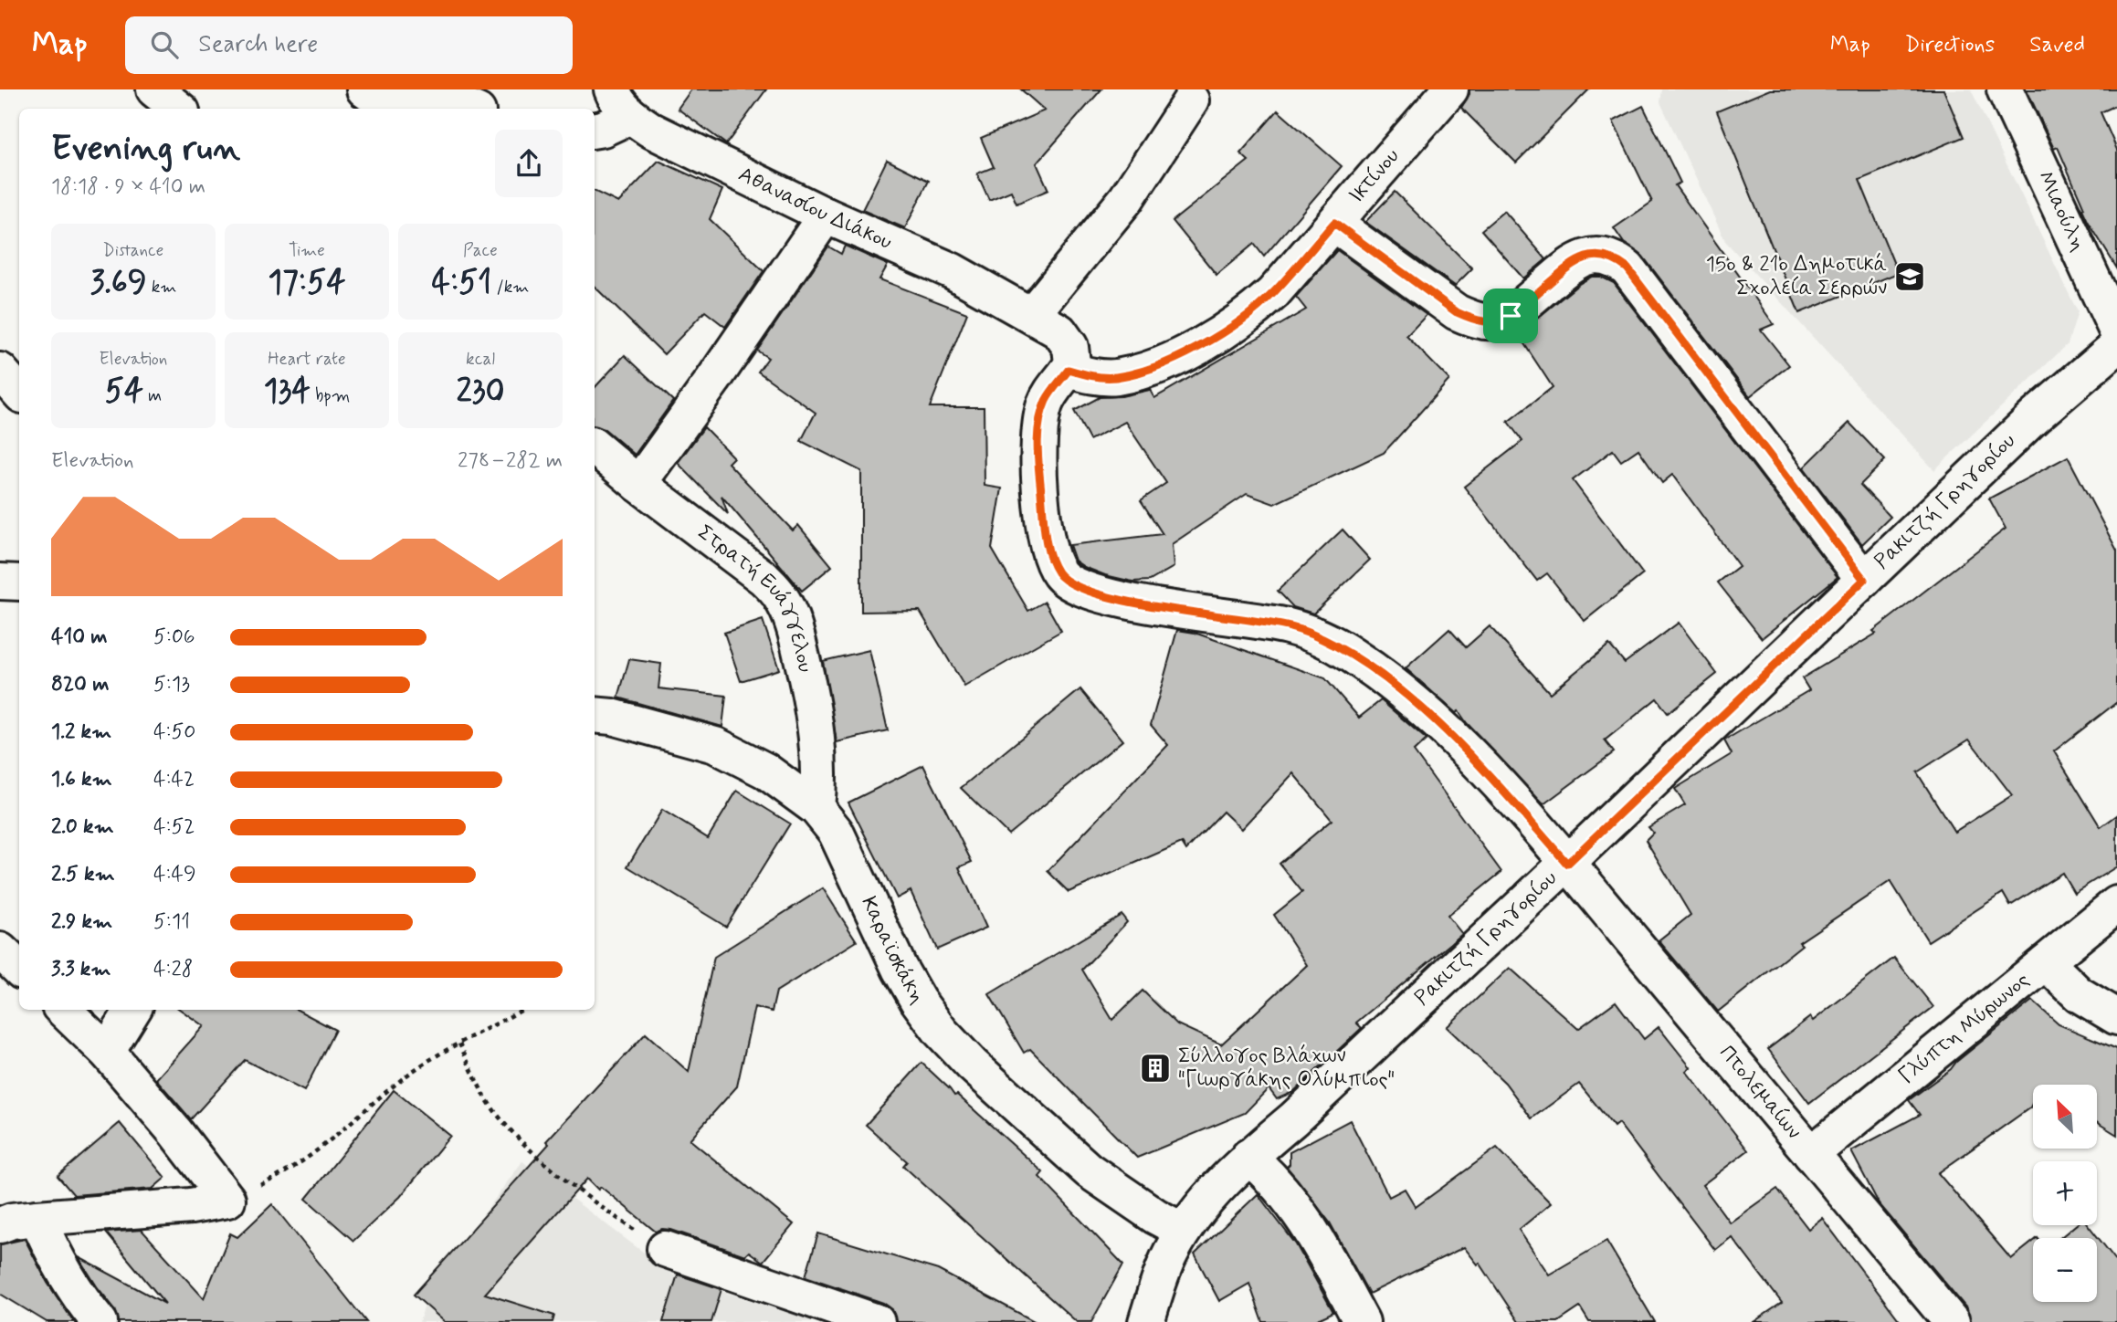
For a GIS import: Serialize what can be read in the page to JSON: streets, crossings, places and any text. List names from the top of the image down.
{
  "streets": {
    "street": [
      "Ικτίνου",
      "Αθανασίου Διάκου",
      "Μιαούλη",
      "Ρακιτζή Γρηγορίου",
      "Στρατή Ευάγγελου",
      "Καραϊσκάκη",
      "Γλύπτη Μύρωνος",
      "Πτολεμαίων"
    ]
  },
  "crossings": [
    ["Ικτίνου", "Αθανασίου Διάκου"],
    ["Ρακιτζή Γρηγορίου", "Καραϊσκάκη"],
    ["Ρακιτζή Γρηγορίου", "Πτολεμαίων"],
    ["Στρατή Ευάγγελου", "Καραϊσκάκη"],
    ["Γλύπτη Μύρωνος", "Πτολεμαίων"]
  ],
  "places": {
    "school or university": ["15ο & 21ο Δημοτικά Σχολεία Σερρών"],
    "building": ["Σύλλογος Βλάχων \"Γιωργάκης Ολύμπιος\""]
  },
  "north": "top left",
  "page": {
    "header": "Map",
    "search": "Search here",
    "nav": ["Map", "Directions", "Saved"],
    "heading": ["Evening run", "18:18 · 9 × 410 m"],
    "stats": [
      ["Distance", "3.69 km"],
      ["Time", "17:54"],
      ["Pace", "4:51 /km"],
      ["Elevation", "54 m"],
      ["Heart rate", "134 bpm"],
      ["kcal", "230"]
    ],
    "chart": ["Elevation", "278–282 m"],
    "list": [
      {
        "name": "410 m",
        "note": "5:06"
      },
      {
        "name": "820 m",
        "note": "5:13"
      },
      {
        "name": "1.2 km",
        "note": "4:50"
      },
      {
        "name": "1.6 km",
        "note": "4:42"
      },
      {
        "name": "2.0 km",
        "note": "4:52"
      },
      {
        "name": "2.5 km",
        "note": "4:49"
      },
      {
        "name": "2.9 km",
        "note": "5:11"
      },
      {
        "name": "3.3 km",
        "note": "4:28"
      }
    ],
    "map_buttons": ["+", "−"]
  }
}
